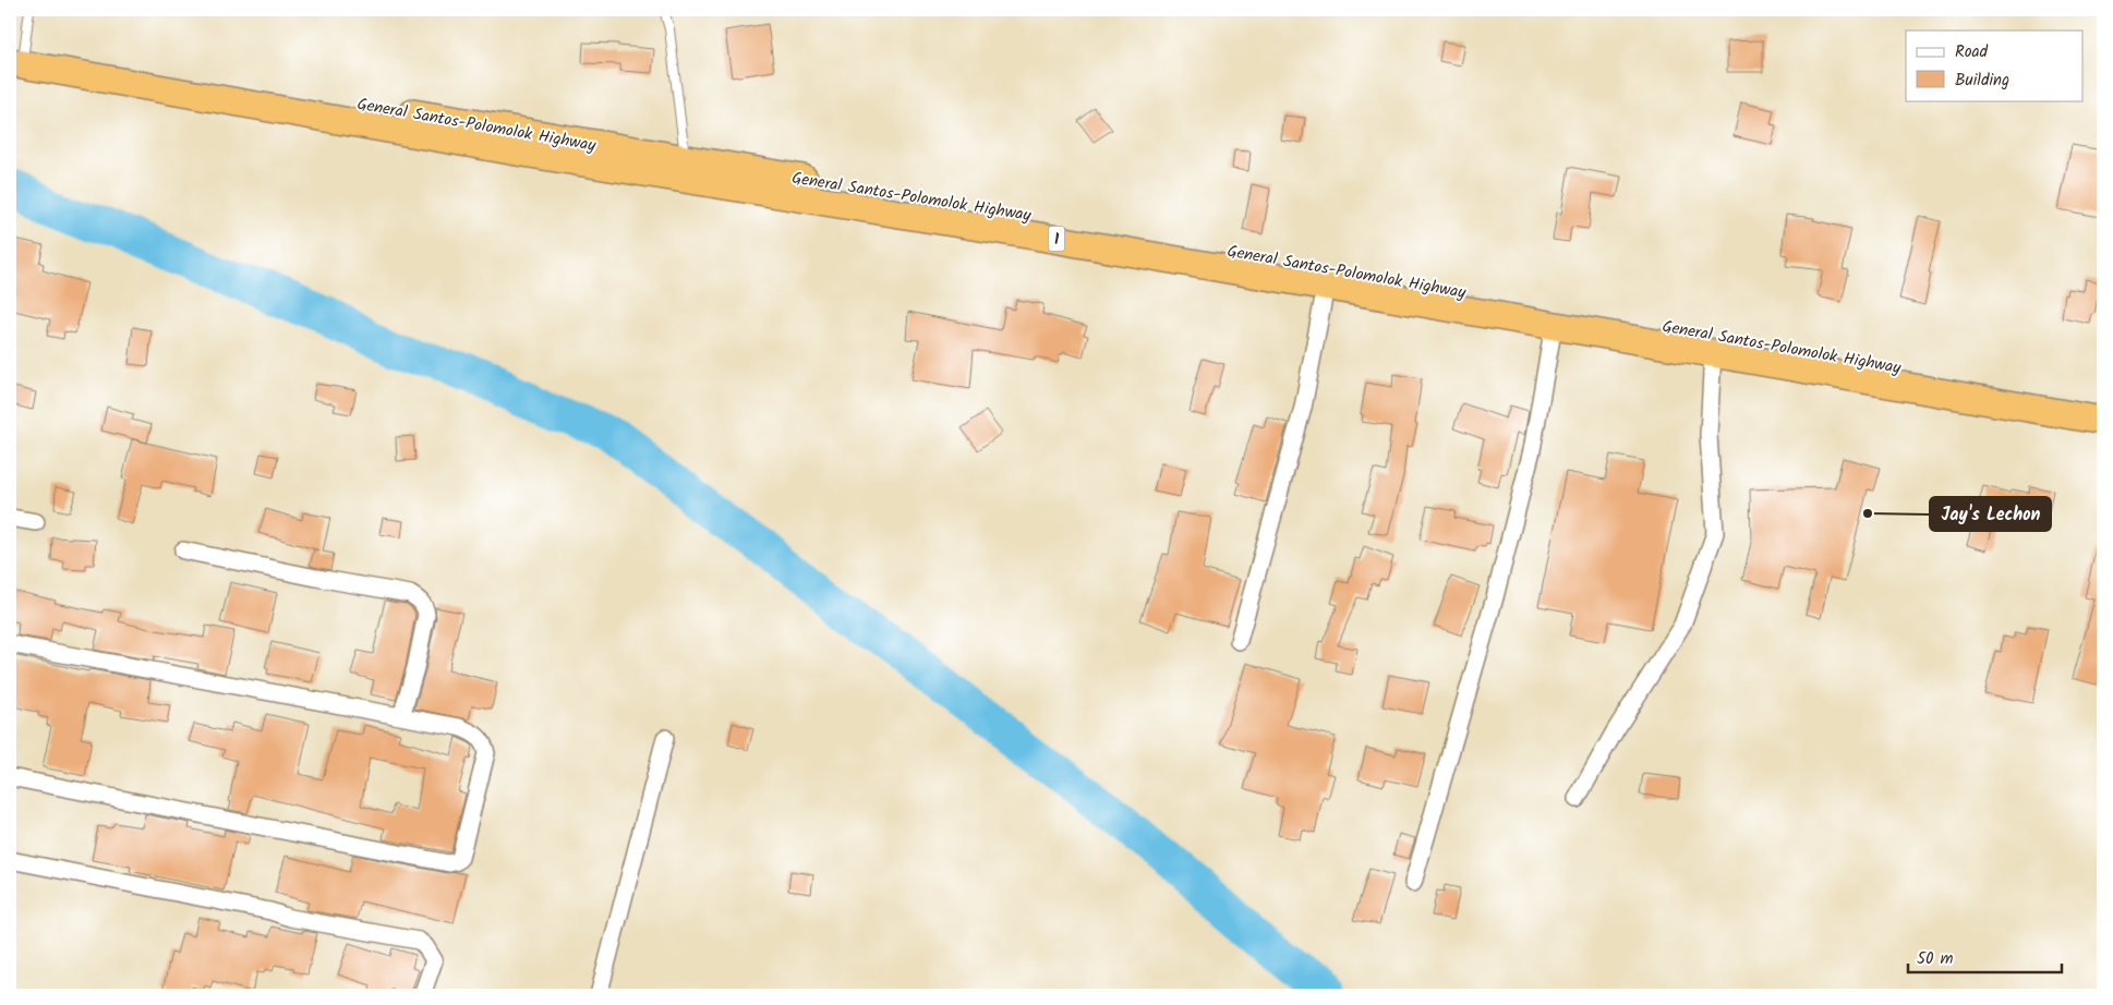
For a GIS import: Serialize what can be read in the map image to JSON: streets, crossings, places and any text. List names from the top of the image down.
{
  "streets": {
    "highway": ["General Santos-Polomolok Highway", "1"]
  },
  "crossings": [
    ["General Santos-Polomolok Highway", "1"]
  ],
  "places": ["Jay's Lechon"],
  "legend": ["Road", "Building"],
  "scale_bar": "50 m"
}
